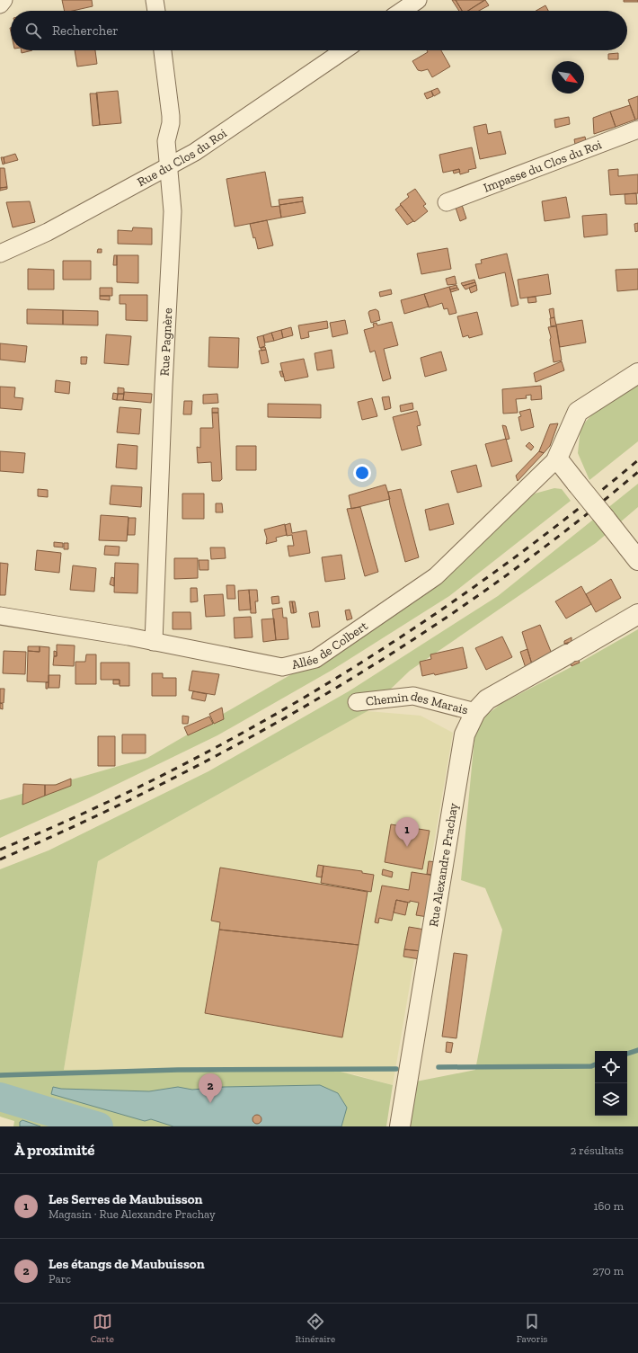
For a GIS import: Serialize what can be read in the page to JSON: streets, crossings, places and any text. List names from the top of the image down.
{
  "streets": {
    "street": [
      "Rue du Clos du Roi",
      "Impasse du Clos du Roi",
      "Rue Pagnère",
      "Allée de Colbert",
      "Chemin des Marais",
      "Rue Alexandre Prachay"
    ]
  },
  "crossings": [
    ["Rue du Clos du Roi", "Rue Pagnère"],
    ["Rue Pagnère", "Allée de Colbert"],
    ["Chemin des Marais", "Rue Alexandre Prachay"]
  ],
  "north": "bottom right",
  "page": {
    "search": "Rechercher",
    "pins": ["1", "2"],
    "heading": ["À proximité", "2 résultats"],
    "list": [
      {
        "mark": "1",
        "name": "Les Serres de Maubuisson",
        "note": "Magasin · Rue Alexandre Prachay",
        "value": "160 m"
      },
      {
        "mark": "2",
        "name": "Les étangs de Maubuisson",
        "note": "Parc",
        "value": "270 m"
      }
    ],
    "nav": ["Carte", "Itinéraire", "Favoris"]
  }
}
